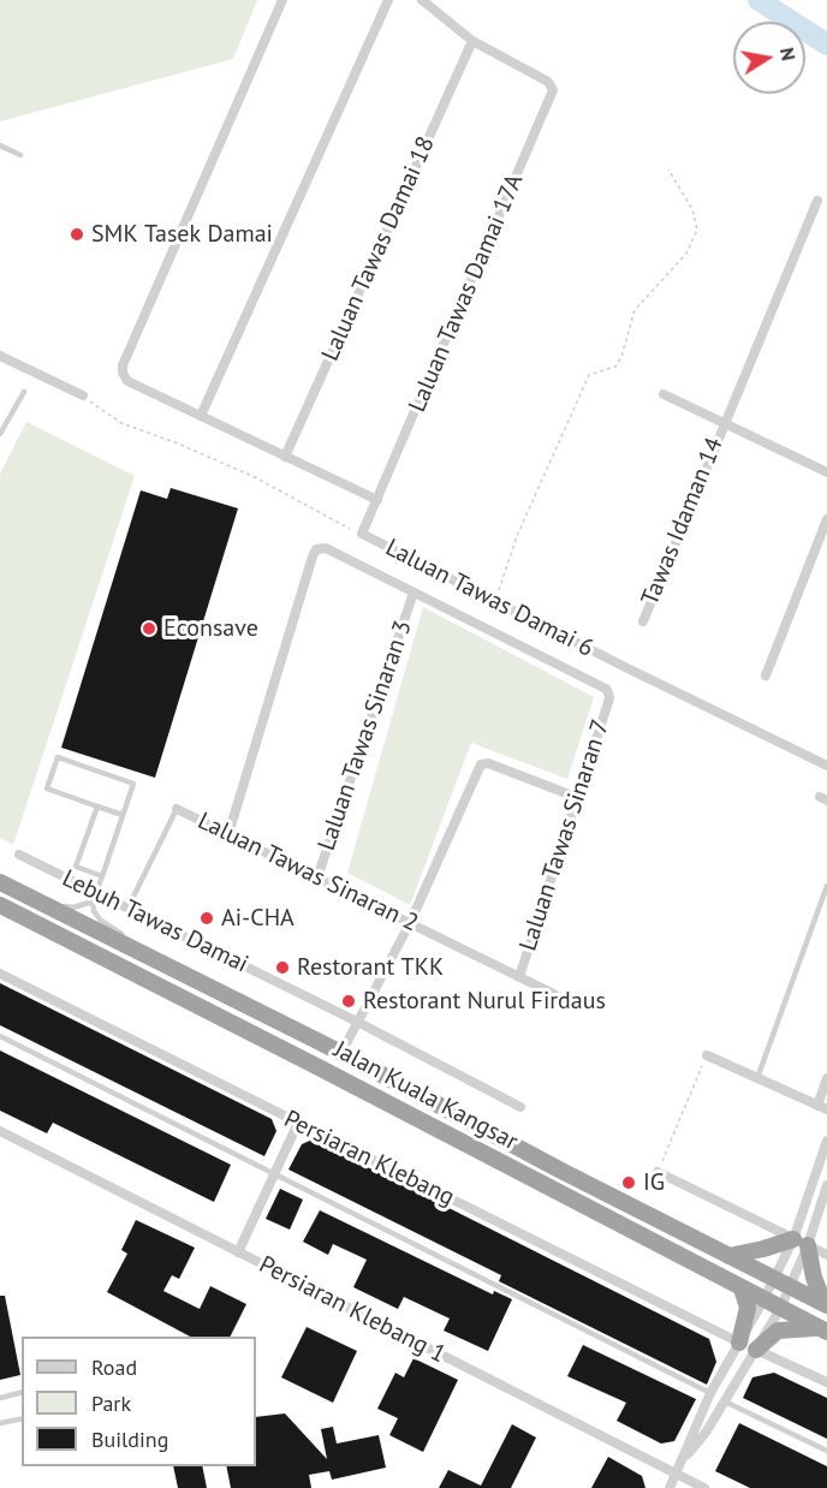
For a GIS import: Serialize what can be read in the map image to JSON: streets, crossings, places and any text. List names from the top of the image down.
{
  "streets": {
    "highway": ["Jalan Kuala Kangsar"],
    "street": [
      "Laluan Tawas Damai 18",
      "Laluan Tawas Damai 17A",
      "Tawas Idaman 14",
      "Laluan Tawas Damai 6",
      "Laluan Tawas Sinaran 3",
      "Laluan Tawas Sinaran 7",
      "Laluan Tawas Sinaran 2",
      "Lebuh Tawas Damai",
      "Persiaran Klebang",
      "Persiaran Klebang 1"
    ]
  },
  "crossings": [
    ["Laluan Tawas Damai 18", "Laluan Tawas Damai 17A"],
    ["Laluan Tawas Damai 17A", "Laluan Tawas Damai 6"],
    ["Laluan Tawas Sinaran 3", "Laluan Tawas Sinaran 7"],
    ["Laluan Tawas Sinaran 3", "Laluan Tawas Sinaran 2"],
    ["Laluan Tawas Sinaran 7", "Laluan Tawas Sinaran 2"]
  ],
  "places": [
    "SMK Tasek Damai",
    "Econsave",
    "Ai-CHA",
    "Restorant TKK",
    "Restorant Nurul Firdaus",
    "IG"
  ],
  "legend": ["Road", "Park", "Building"],
  "north": "right"
}
